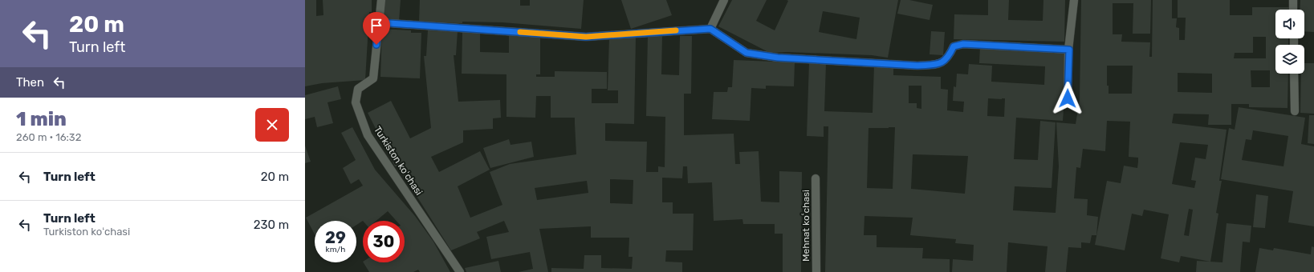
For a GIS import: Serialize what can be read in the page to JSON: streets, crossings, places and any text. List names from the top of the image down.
{
  "streets": {
    "street": ["Turkiston koʻchasi", "Mehnat koʻchasi"]
  },
  "page": {
    "turn": ["20 m", "Turn left"],
    "then": "Then",
    "heading": ["1 min", "260 m · 16:32"],
    "list": [
      {
        "name": "Turn left",
        "value": "20 m"
      },
      {
        "name": "Turn left",
        "note": "Turkiston koʻchasi",
        "value": "230 m"
      }
    ],
    "speed": "29 km/h",
    "limit": "30"
  }
}
